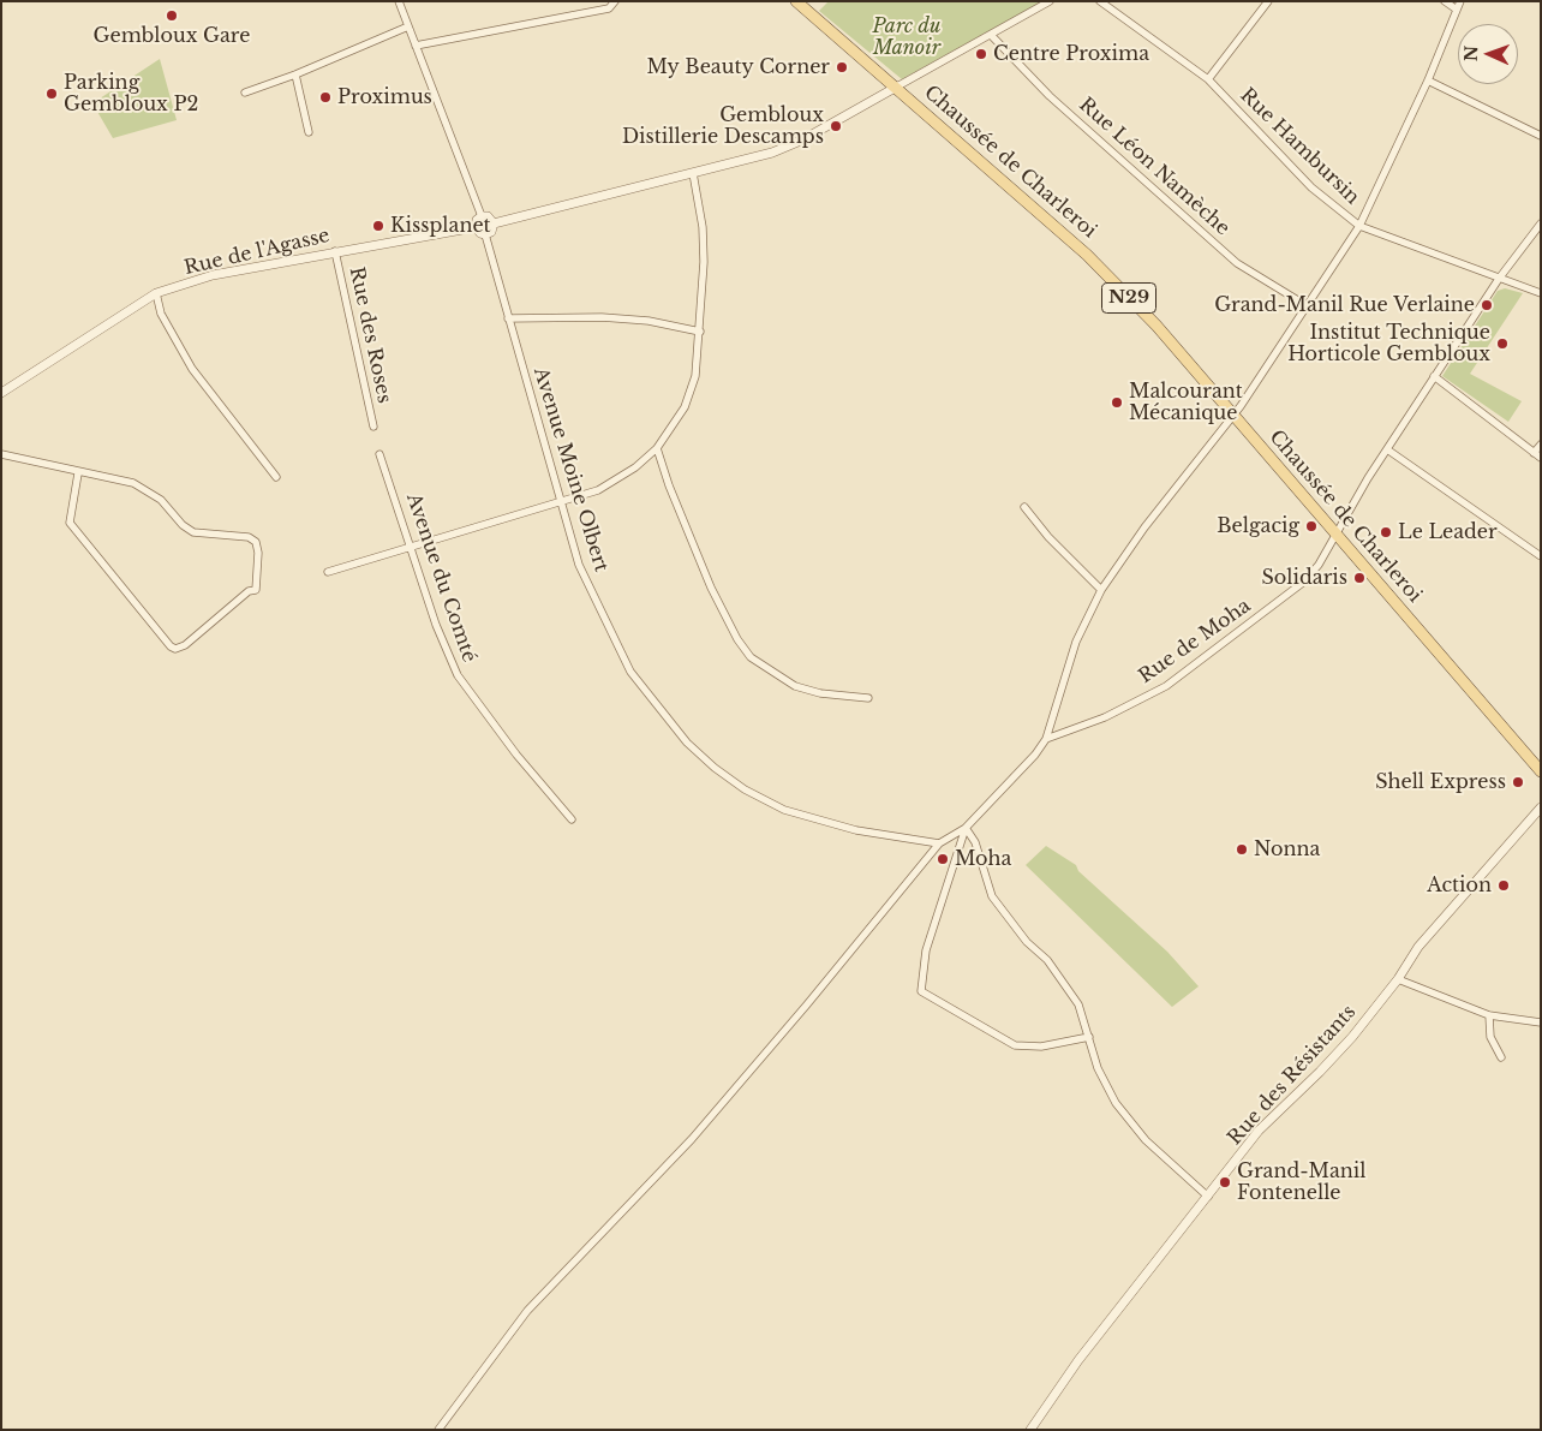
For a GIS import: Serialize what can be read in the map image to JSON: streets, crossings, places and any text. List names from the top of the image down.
{
  "streets": {
    "main road": ["Chaussée de Charleroi", "N29"],
    "street": [
      "Rue Hambursin",
      "Rue Léon Namèche",
      "Rue de l'Agasse",
      "Rue des Roses",
      "Avenue Moine Olbert",
      "Avenue du Comté",
      "Rue de Moha",
      "Rue des Résistants"
    ]
  },
  "crossings": [
    ["Rue Hambursin", "Rue de Moha"],
    ["Chaussée de Charleroi", "Rue de Moha"],
    ["Rue de l'Agasse", "Rue des Roses"],
    ["Rue de l'Agasse", "Avenue Moine Olbert"]
  ],
  "parks": ["Parc du Manoir"],
  "places": [
    "Gembloux Gare",
    "Centre Proxima",
    "My Beauty Corner",
    "Parking Gembloux P2",
    "Proximus",
    "Gembloux Distillerie Descamps",
    "Kissplanet",
    "Grand-Manil Rue Verlaine",
    "Institut Technique Horticole Gembloux",
    "Malcourant Mécanique",
    "Belgacig",
    "Le Leader",
    "Solidaris",
    "Shell Express",
    "Nonna",
    "Moha",
    "Action",
    "Grand-Manil Fontenelle"
  ],
  "north": "left"
}
